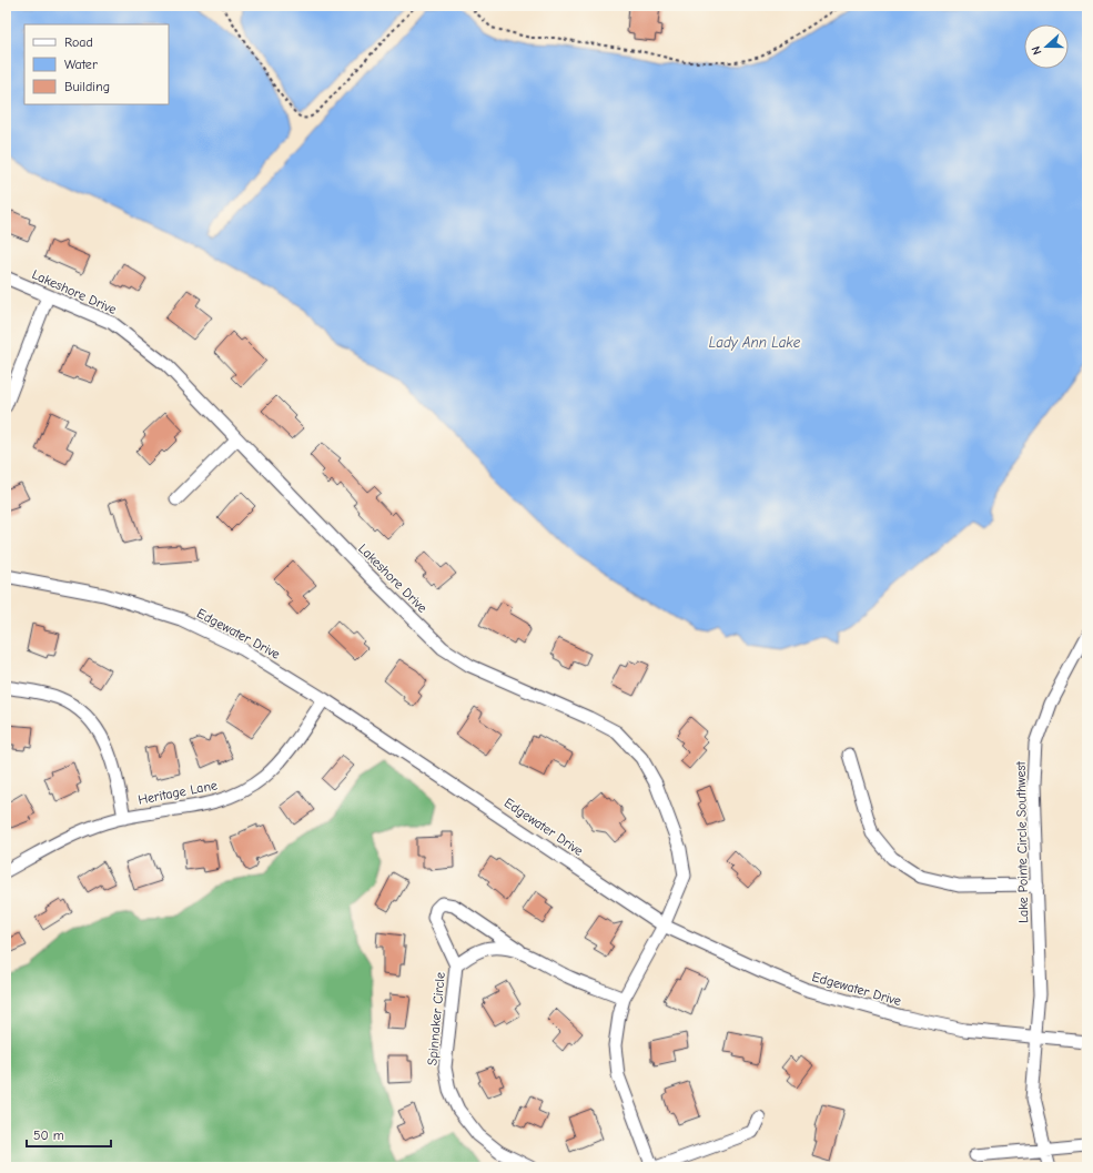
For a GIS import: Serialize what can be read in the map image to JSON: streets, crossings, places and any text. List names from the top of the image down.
{
  "streets": {
    "street": [
      "Lakeshore Drive",
      "Edgewater Drive",
      "Heritage Lane",
      "Lake Pointe Circle Southwest",
      "Spinnaker Circle"
    ]
  },
  "crossings": [
    ["Lakeshore Drive", "Edgewater Drive"],
    ["Lakeshore Drive", "Spinnaker Circle"],
    ["Edgewater Drive", "Heritage Lane"],
    ["Edgewater Drive", "Lake Pointe Circle Southwest"]
  ],
  "water": ["Lady Ann Lake"],
  "legend": ["Road", "Water", "Building"],
  "scale_bar": "50 m",
  "north": "left"
}
